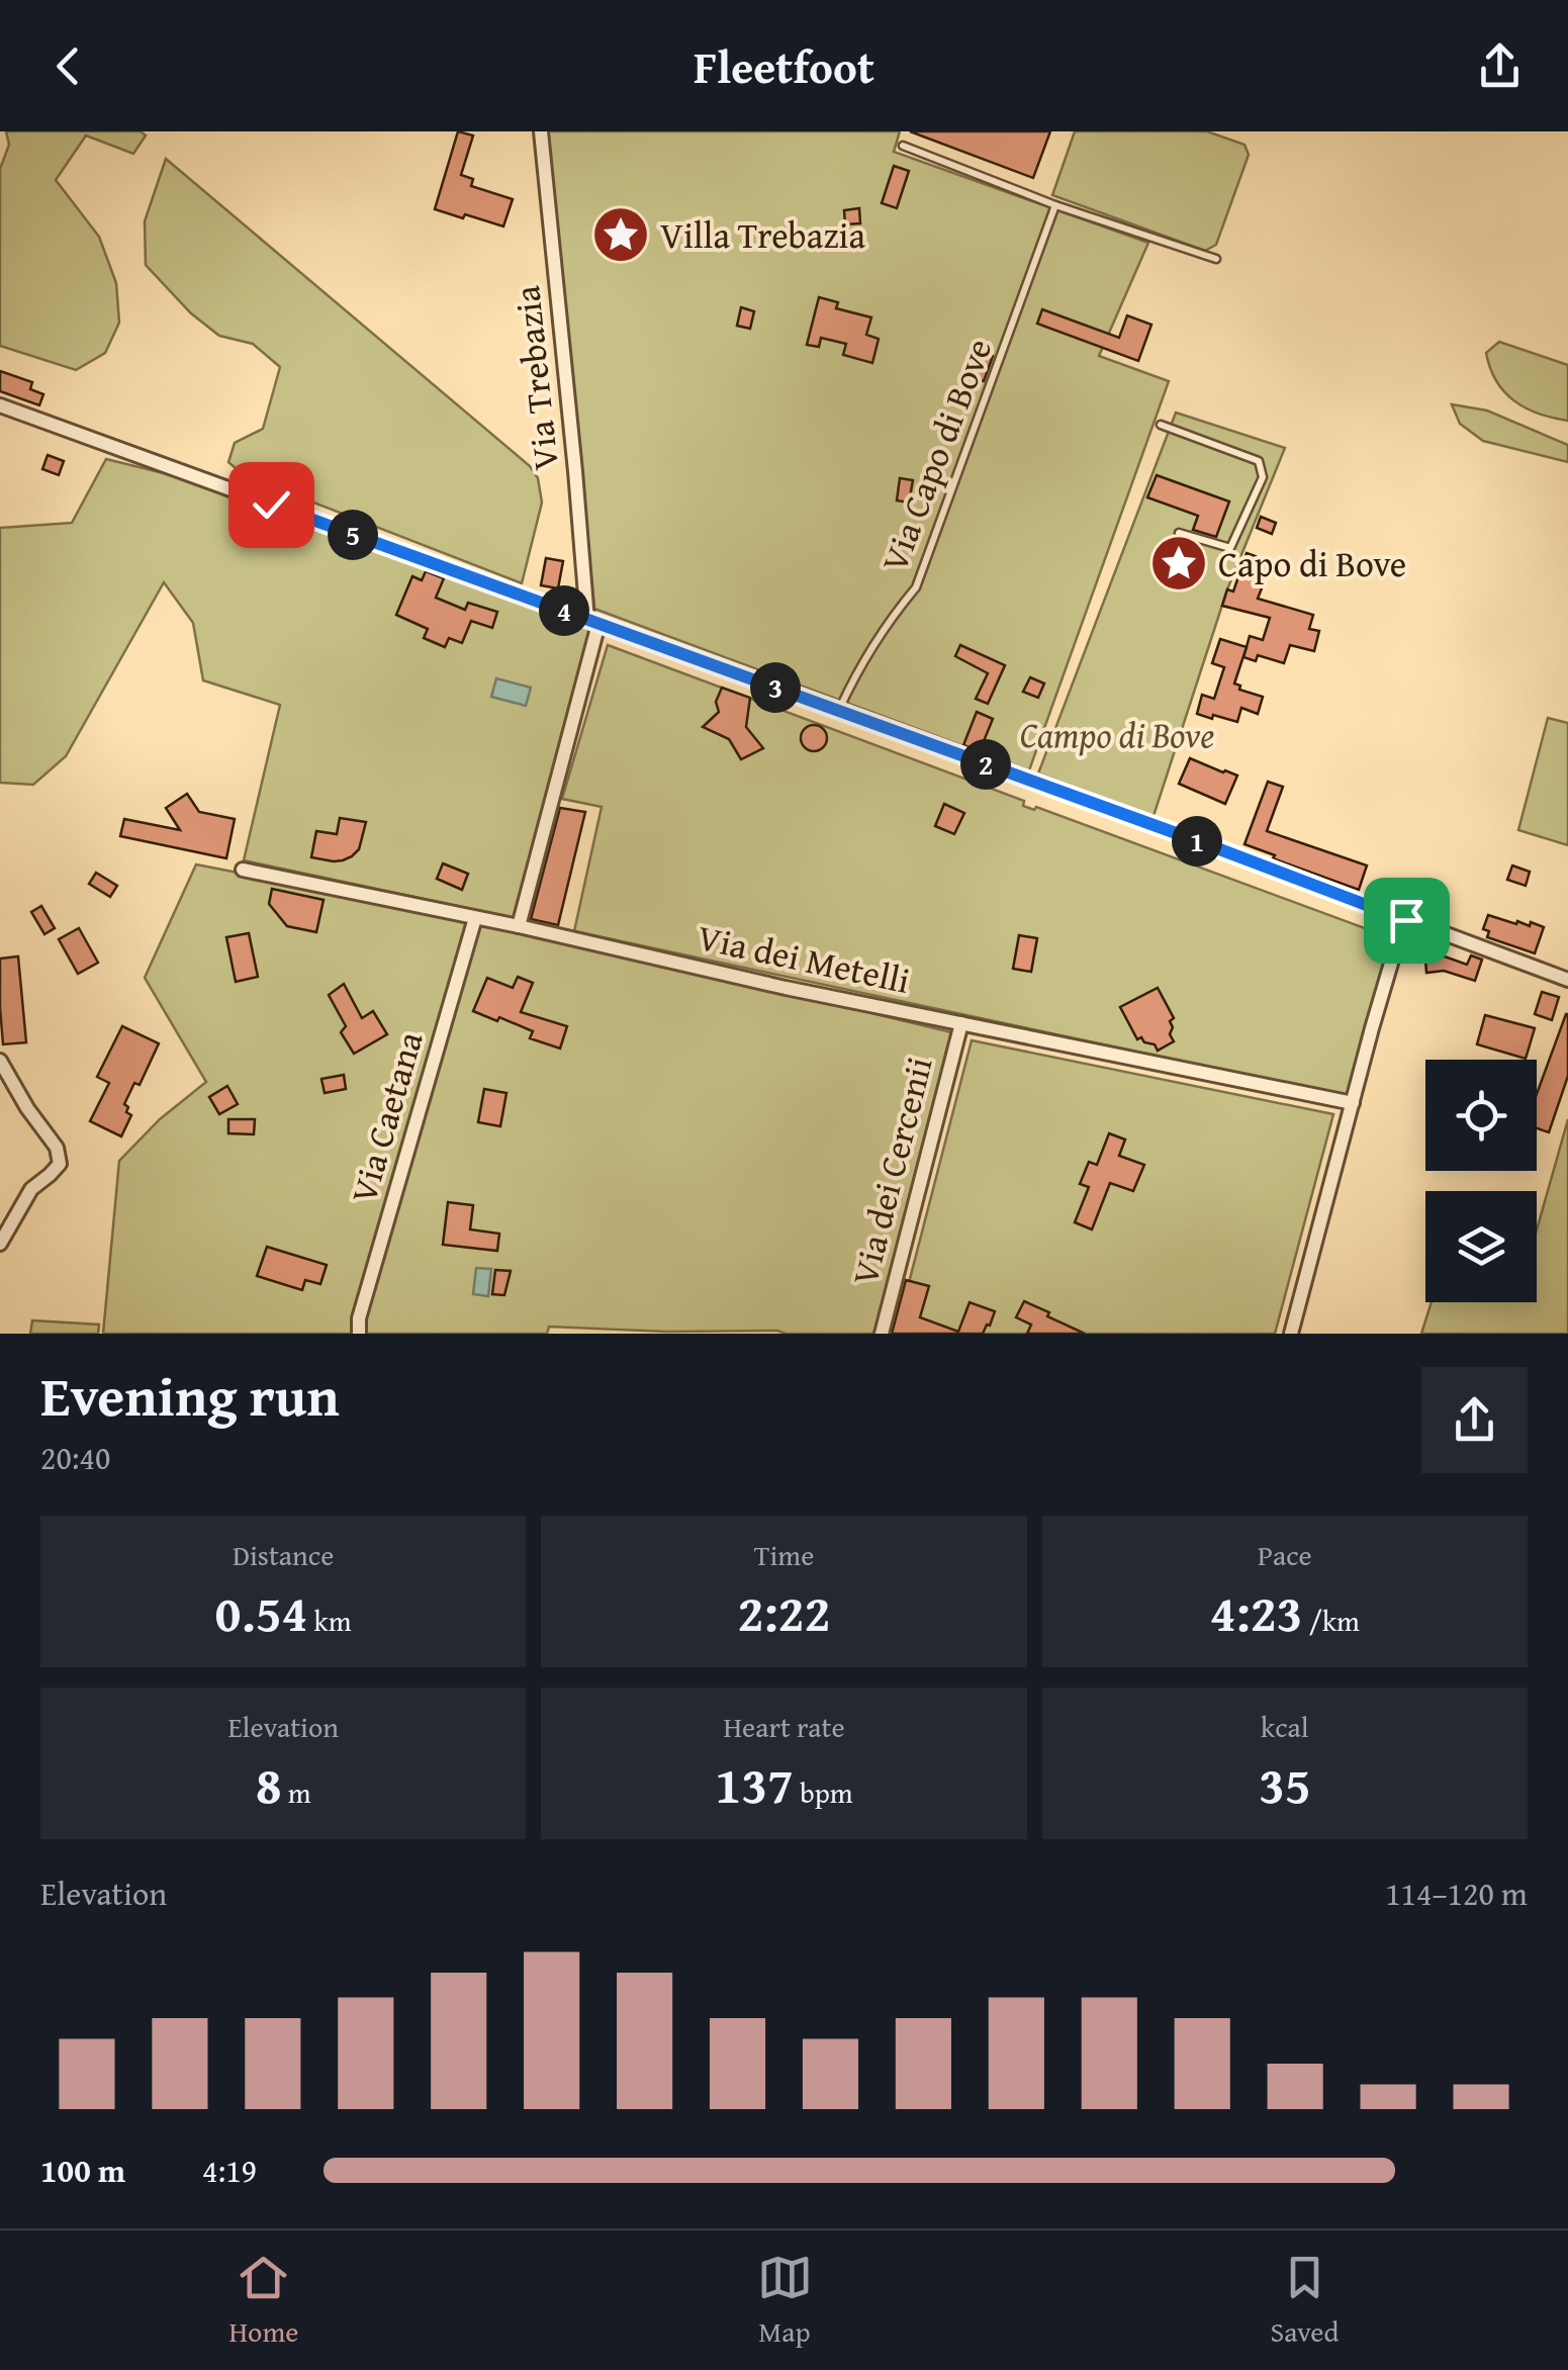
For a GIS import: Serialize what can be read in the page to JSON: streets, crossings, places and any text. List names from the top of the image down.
{
  "streets": {
    "street": [
      "Via Trebazia",
      "Via dei Metelli",
      "Via Caetana",
      "Via dei Cercenii"
    ],
    "lane": ["Via Capo di Bove"]
  },
  "crossings": [
    ["Via Trebazia", "Via dei Metelli"],
    ["Via dei Metelli", "Via Caetana"],
    ["Via dei Metelli", "Via dei Cercenii"]
  ],
  "parks": ["Campo di Bove"],
  "places": {
    "place": ["Villa Trebazia", "Capo di Bove"]
  },
  "page": {
    "header": "Fleetfoot",
    "pins": [
      "5",
      "4",
      "3",
      "2",
      "1"
    ],
    "heading": ["Evening run", "20:40"],
    "stats": [
      ["Distance", "0.54 km"],
      ["Time", "2:22"],
      ["Pace", "4:23 /km"],
      ["Elevation", "8 m"],
      ["Heart rate", "137 bpm"],
      ["kcal", "35"]
    ],
    "chart": ["Elevation", "114–120 m"],
    "list": [
      {
        "name": "100 m",
        "note": "4:19"
      }
    ],
    "tabs": ["Home", "Map", "Saved"]
  }
}
